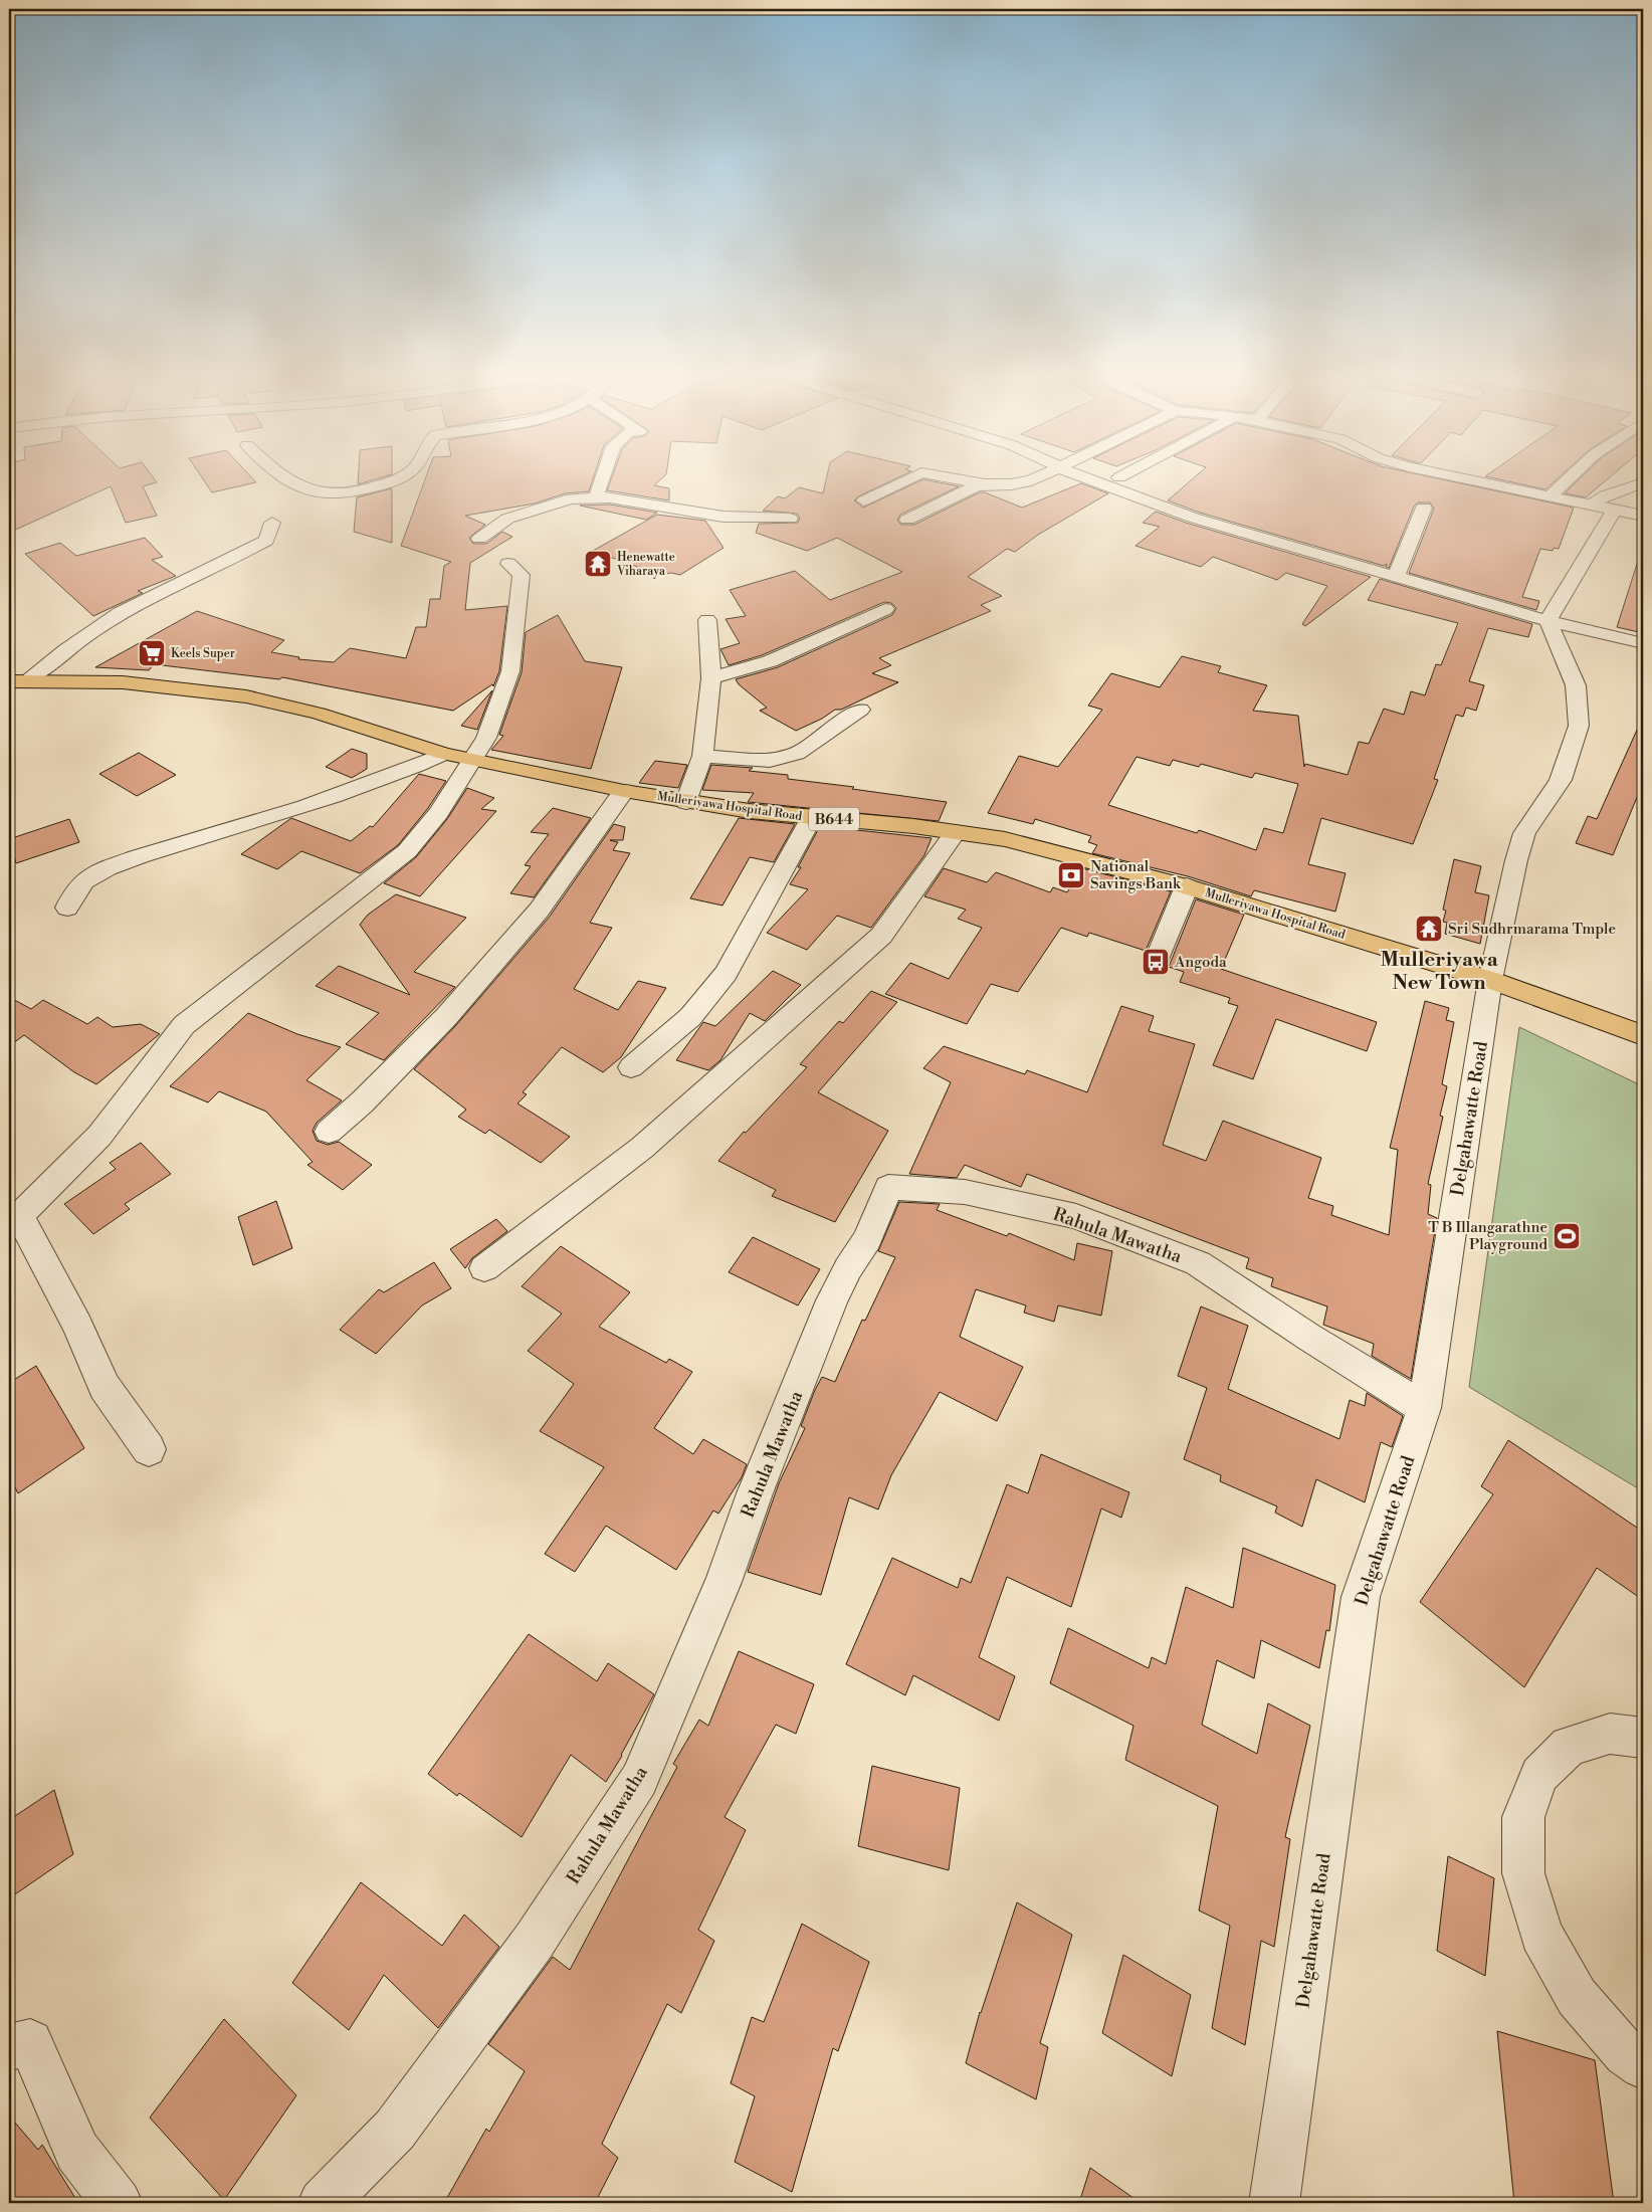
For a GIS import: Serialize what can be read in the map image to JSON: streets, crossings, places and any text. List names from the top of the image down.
{
  "streets": {
    "main road": ["Mulleriyawa Hospital Road", "B644"],
    "street": ["Delgahawatte Road", "Rahula Mawatha"]
  },
  "crossings": [
    ["Mulleriyawa Hospital Road", "Delgahawatte Road"],
    ["Delgahawatte Road", "Rahula Mawatha"]
  ],
  "districts": ["Mulleriyawa New Town"],
  "places": {
    "temple": ["Henewatte Viharaya", "Sri Sudhrmarama Tmple"],
    "supermarket": ["Keels Super"],
    "bank": ["National Savings Bank"],
    "bus stop": ["Angoda"],
    "sports": ["T B Illangarathne Playground"]
  }
}
